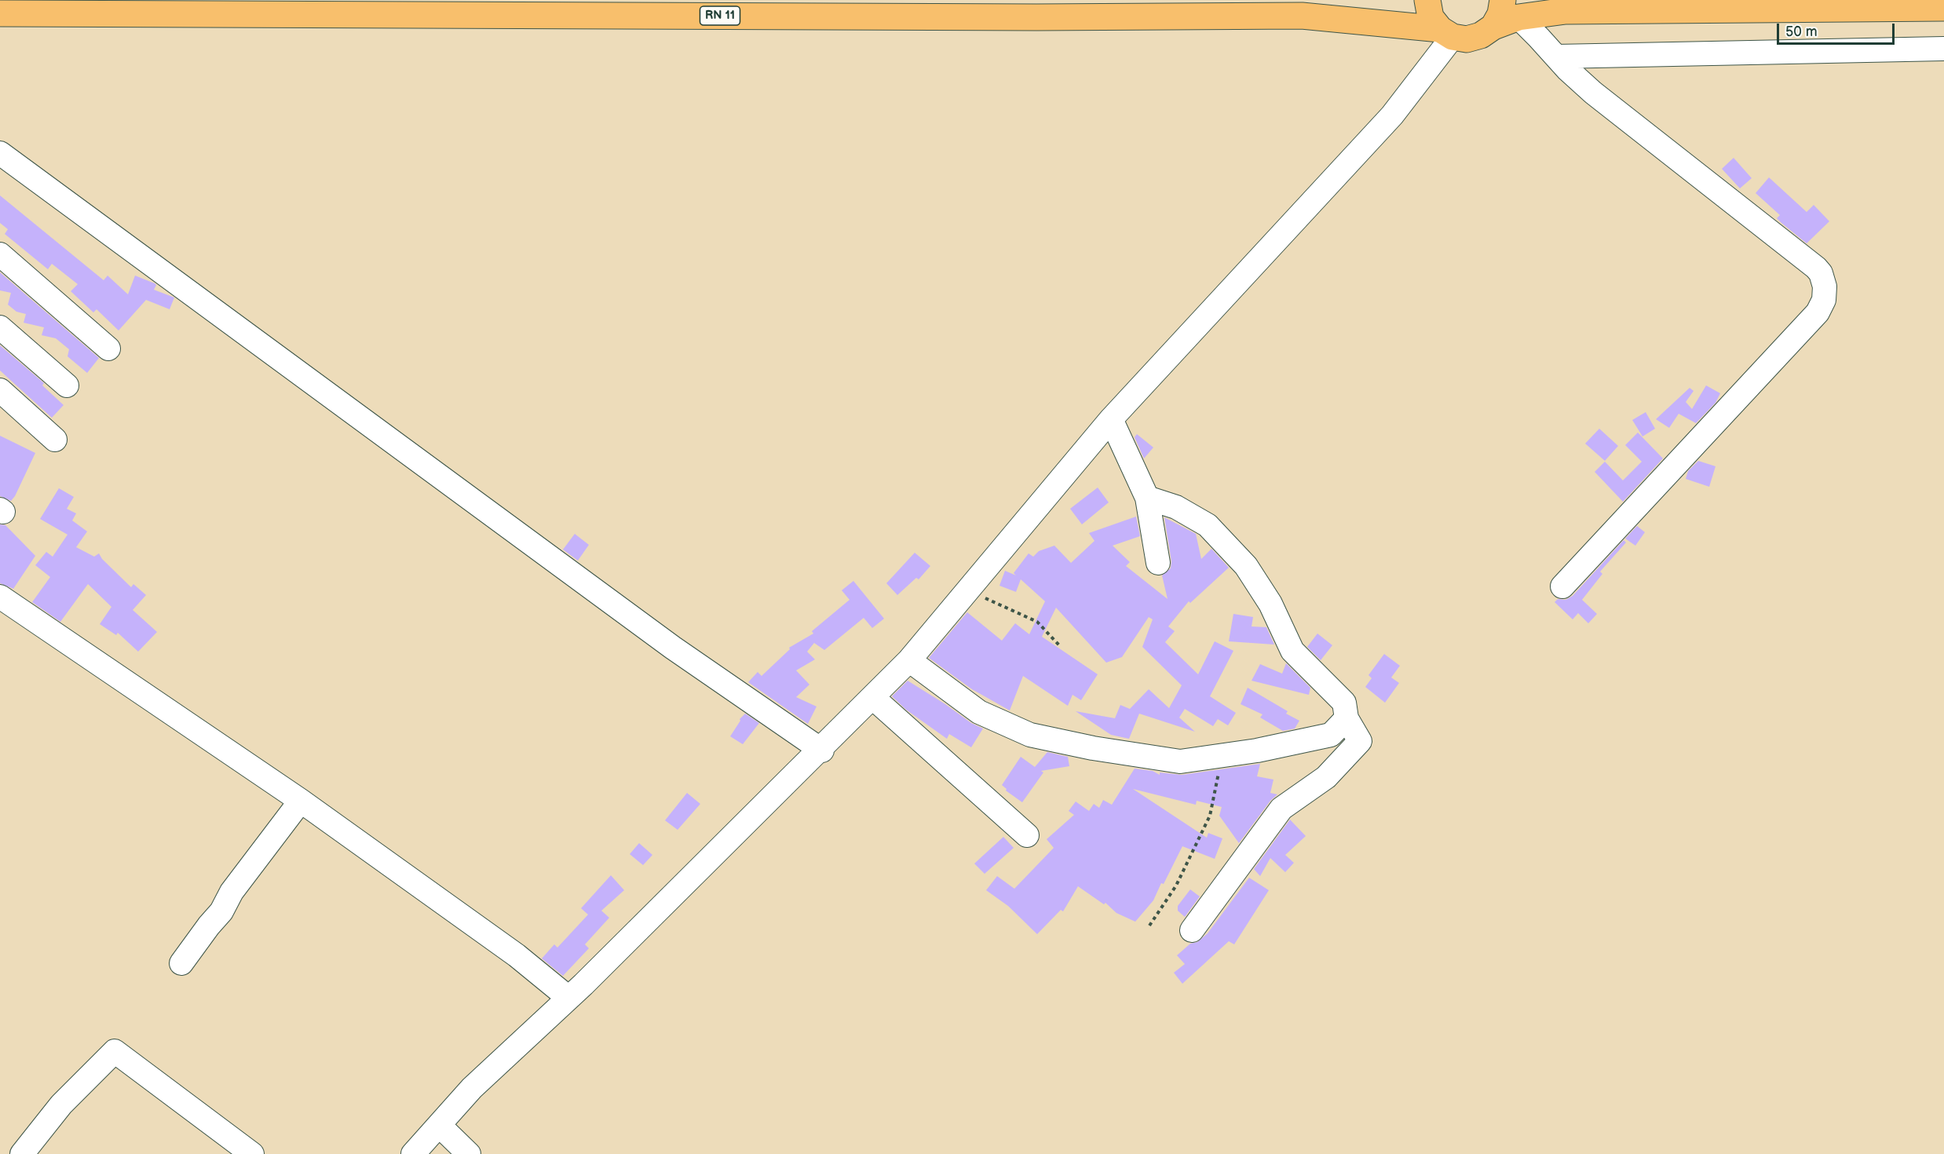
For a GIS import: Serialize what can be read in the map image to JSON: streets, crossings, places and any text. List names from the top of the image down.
{
  "streets": {
    "highway": ["RN 11"]
  },
  "scale_bar": "50 m"
}
